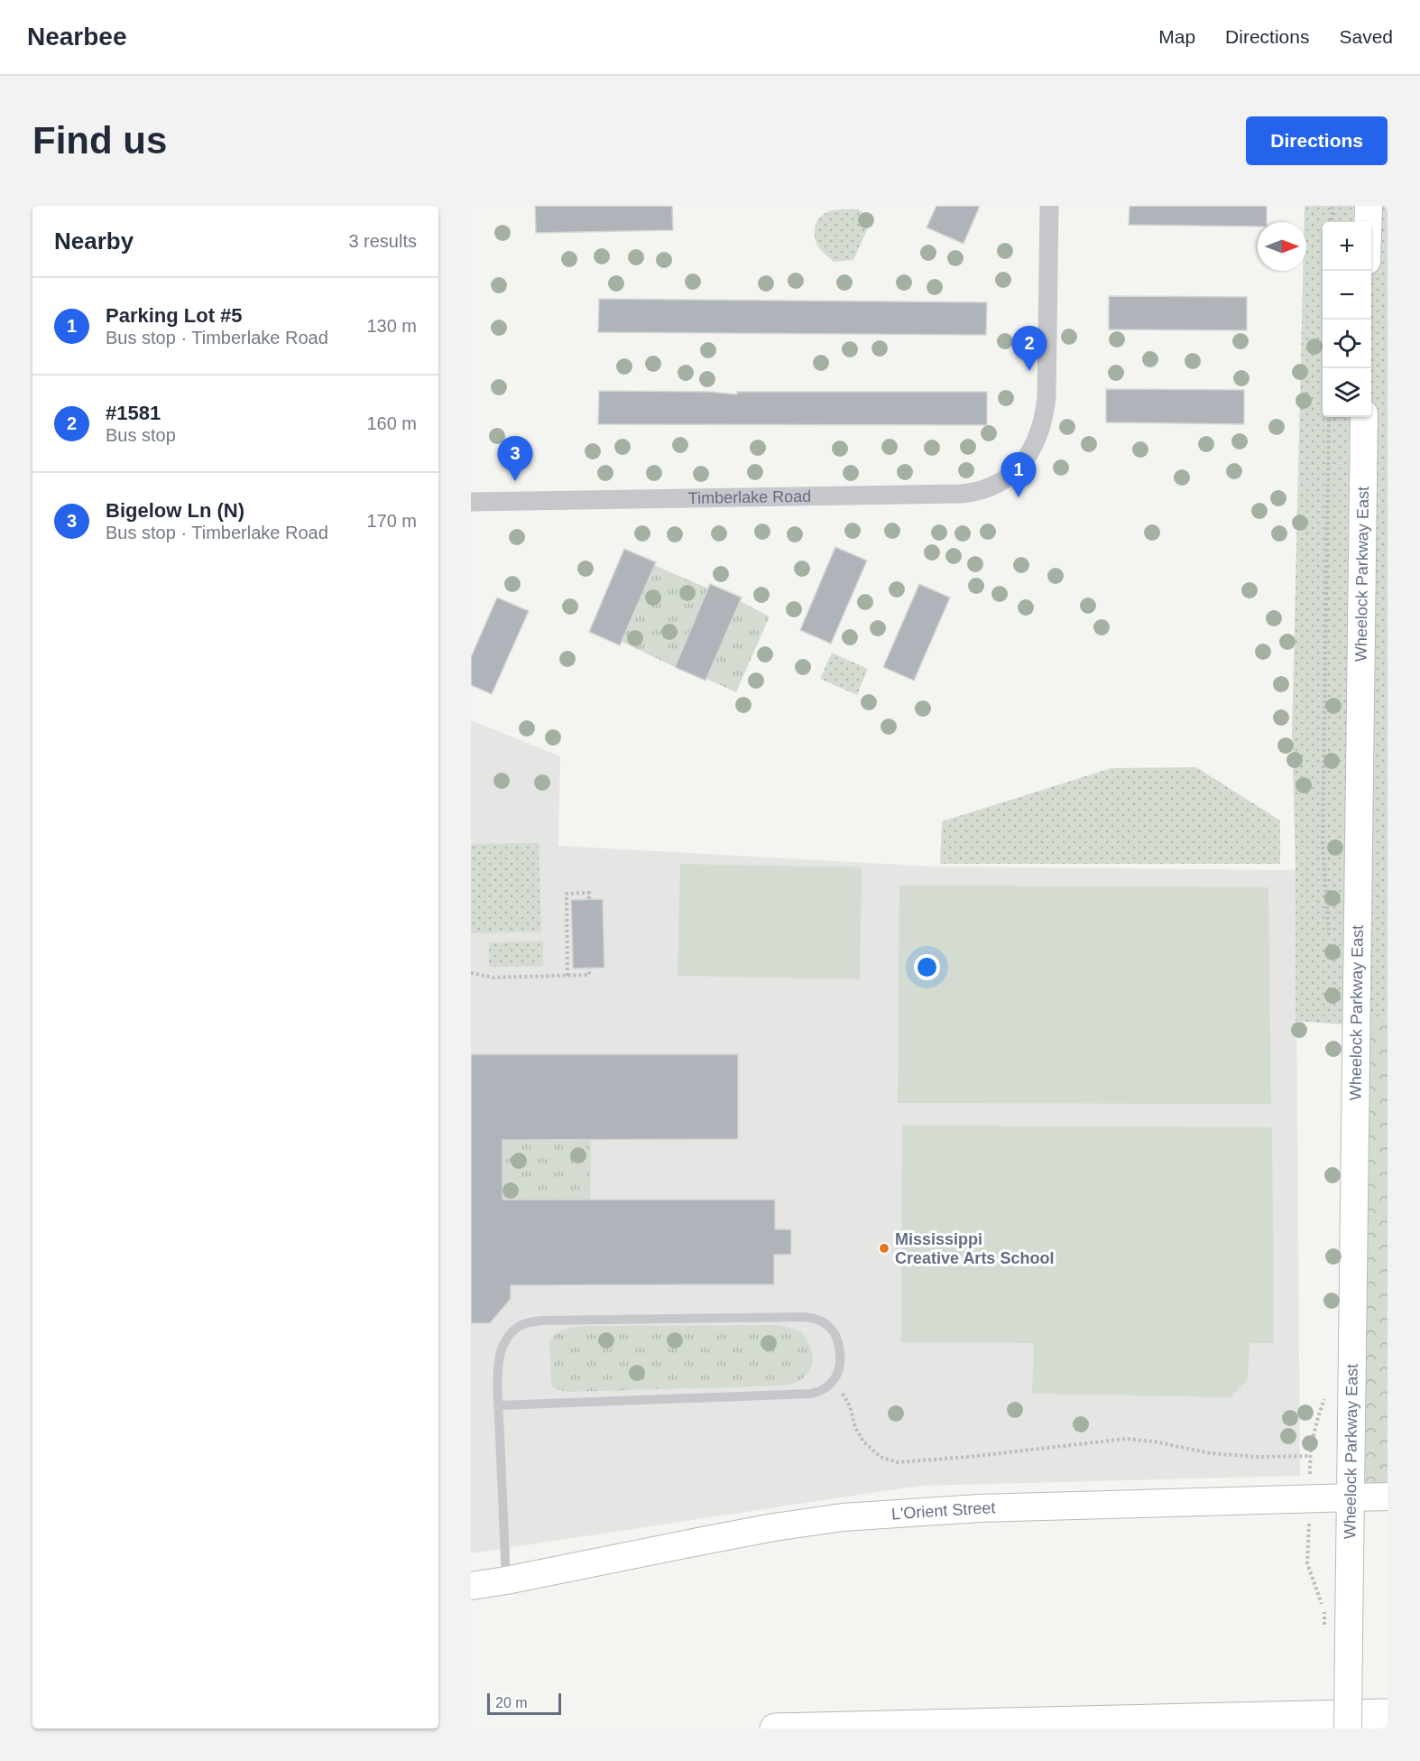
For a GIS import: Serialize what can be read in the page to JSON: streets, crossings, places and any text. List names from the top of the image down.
{
  "streets": {
    "street": ["Timberlake Road", "Wheelock Parkway East", "L'Orient Street"]
  },
  "crossings": [
    ["Wheelock Parkway East", "L'Orient Street"]
  ],
  "places": ["Mississippi Creative Arts School"],
  "scale_bar": "20 m",
  "north": "right",
  "page": {
    "header": "Nearbee",
    "nav": ["Map", "Directions", "Saved"],
    "buttons": "Directions",
    "title": "Find us",
    "heading": ["Nearby", "3 results"],
    "map_buttons": ["+", "−"],
    "list": [
      {
        "mark": "1",
        "name": "Parking Lot #5",
        "note": "Bus stop · Timberlake Road",
        "value": "130 m"
      },
      {
        "mark": "2",
        "name": "#1581",
        "note": "Bus stop",
        "value": "160 m"
      },
      {
        "mark": "3",
        "name": "Bigelow Ln (N)",
        "note": "Bus stop · Timberlake Road",
        "value": "170 m"
      }
    ],
    "pins": ["2", "3", "1"],
    "scale": "20 m"
  }
}
